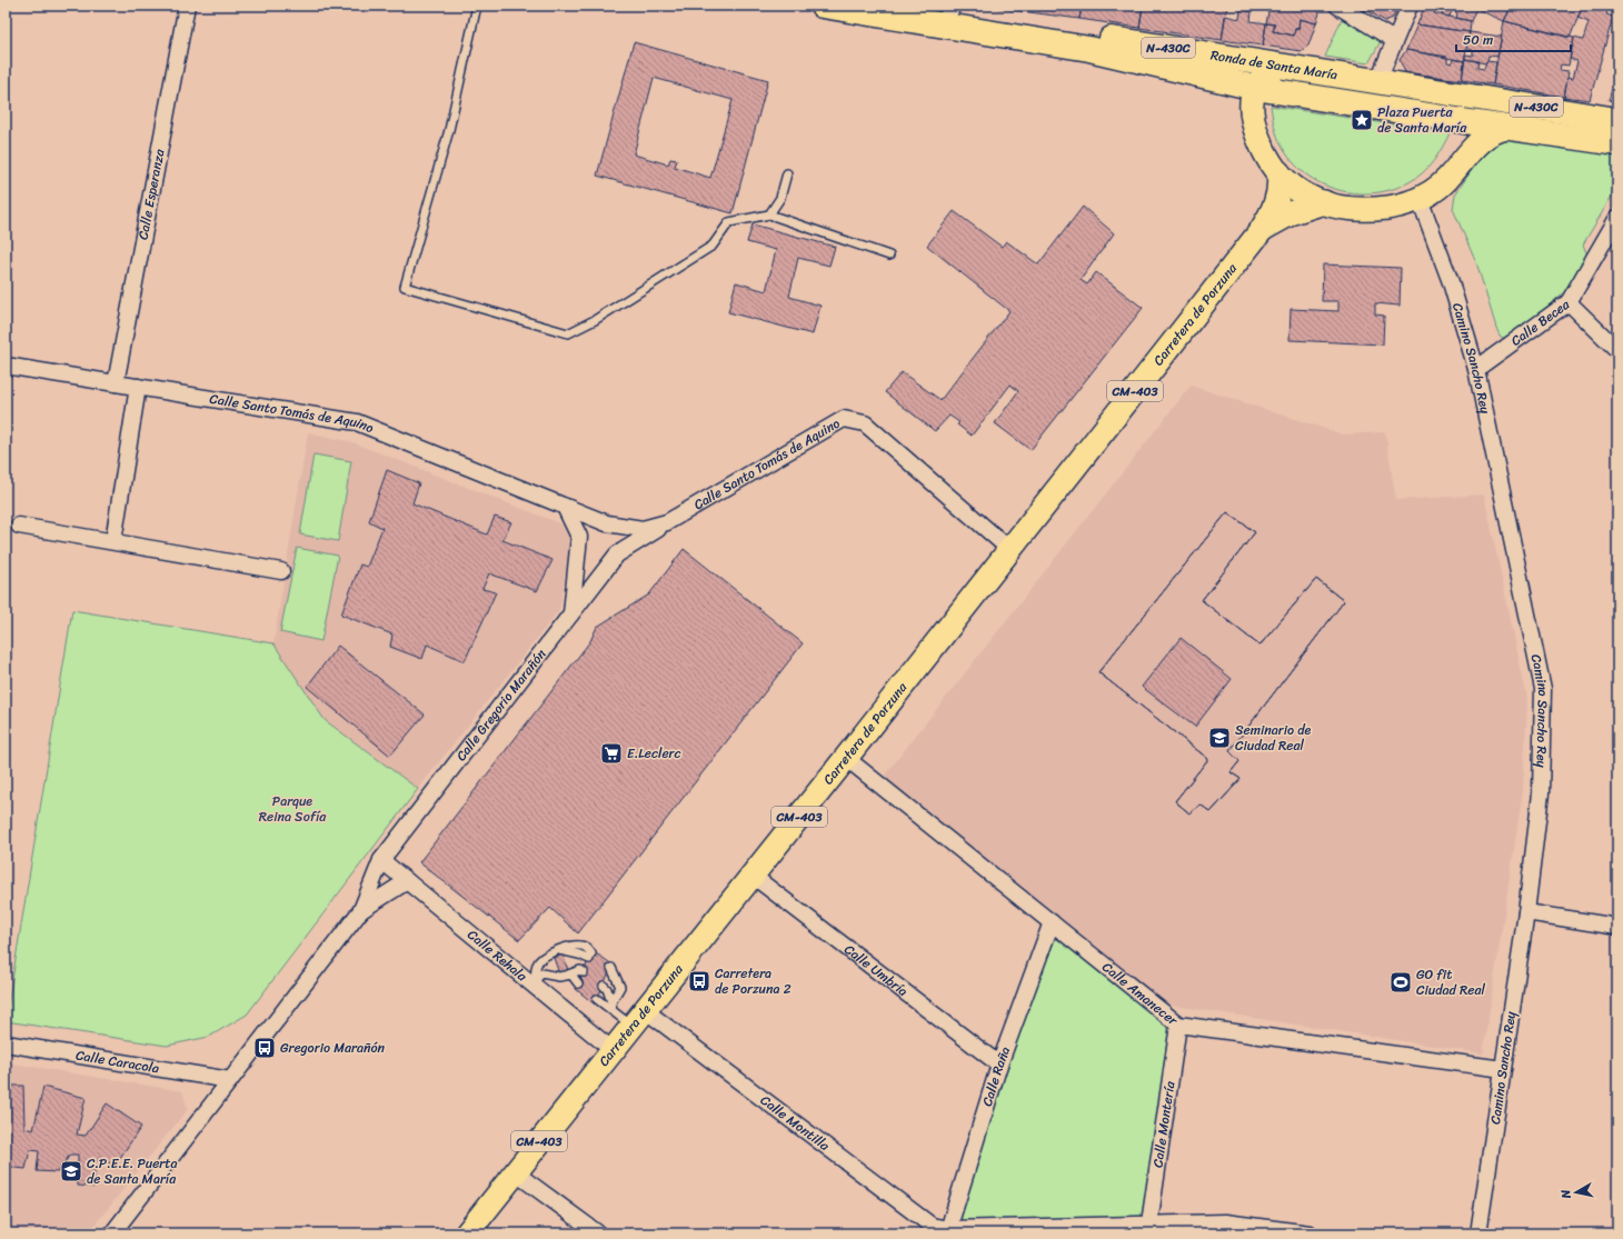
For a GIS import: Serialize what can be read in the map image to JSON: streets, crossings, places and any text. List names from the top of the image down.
{
  "streets": {
    "highway": ["N-430C", "Ronda de Santa María"],
    "main road": ["Carretera de Porzuna", "CM-403"],
    "street": [
      "Calle Esperanza",
      "Calle Becea",
      "Camino Sancho Rey",
      "Calle Santo Tomás de Aquino",
      "Calle Gregorio Marañón",
      "Calle Rehala",
      "Calle Umbría",
      "Calle Amanecer",
      "Calle Caracola",
      "Calle Raña",
      "Calle Montilla",
      "Calle Montería"
    ]
  },
  "crossings": [
    ["N-430C", "Ronda de Santa María"],
    ["Calle Esperanza", "Calle Santo Tomás de Aquino"],
    ["Carretera de Porzuna", "Calle Santo Tomás de Aquino"],
    ["Carretera de Porzuna", "Calle Rehala"],
    ["Carretera de Porzuna", "Calle Umbría"],
    ["Carretera de Porzuna", "Calle Amanecer"],
    ["Carretera de Porzuna", "Calle Montilla"],
    ["Calle Becea", "Camino Sancho Rey"],
    ["Camino Sancho Rey", "Calle Amanecer"],
    ["Calle Santo Tomás de Aquino", "Calle Gregorio Marañón"],
    ["Calle Gregorio Marañón", "Calle Rehala"],
    ["Calle Gregorio Marañón", "Calle Caracola"],
    ["Calle Umbría", "Calle Raña"],
    ["Calle Amanecer", "Calle Raña"],
    ["Calle Amanecer", "Calle Montería"],
    ["Calle Raña", "Calle Montilla"]
  ],
  "parks": ["Parque Reina Sofía"],
  "places": {
    "place": ["Plaza Puerta de Santa María"],
    "school or university": ["Seminario de Ciudad Real", "C.P.E.E. Puerta de Santa María"],
    "supermarket": ["E.Leclerc"],
    "bus stop": ["Carretera de Porzuna 2", "Gregorio Marañón"],
    "sports": ["GO fit Ciudad Real"]
  },
  "scale_bar": "50 m",
  "north": "left"
}
